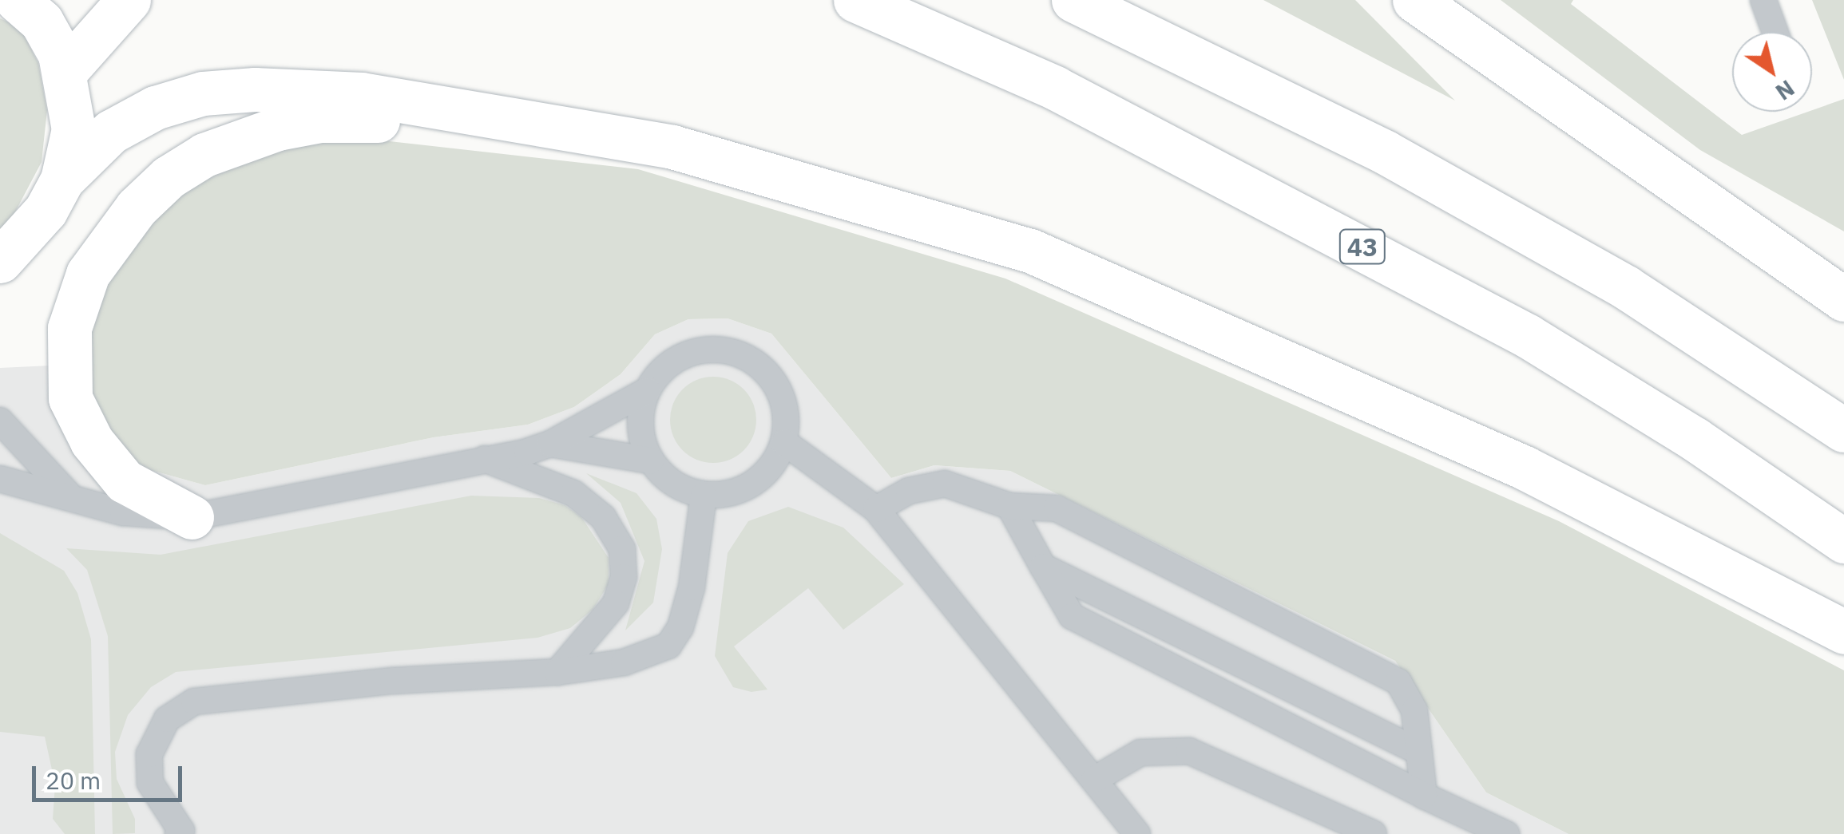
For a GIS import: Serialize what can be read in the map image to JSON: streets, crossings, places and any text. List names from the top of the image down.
{
  "streets": {
    "main road": ["43"]
  },
  "scale_bar": "20 m",
  "north": "bottom right"
}
